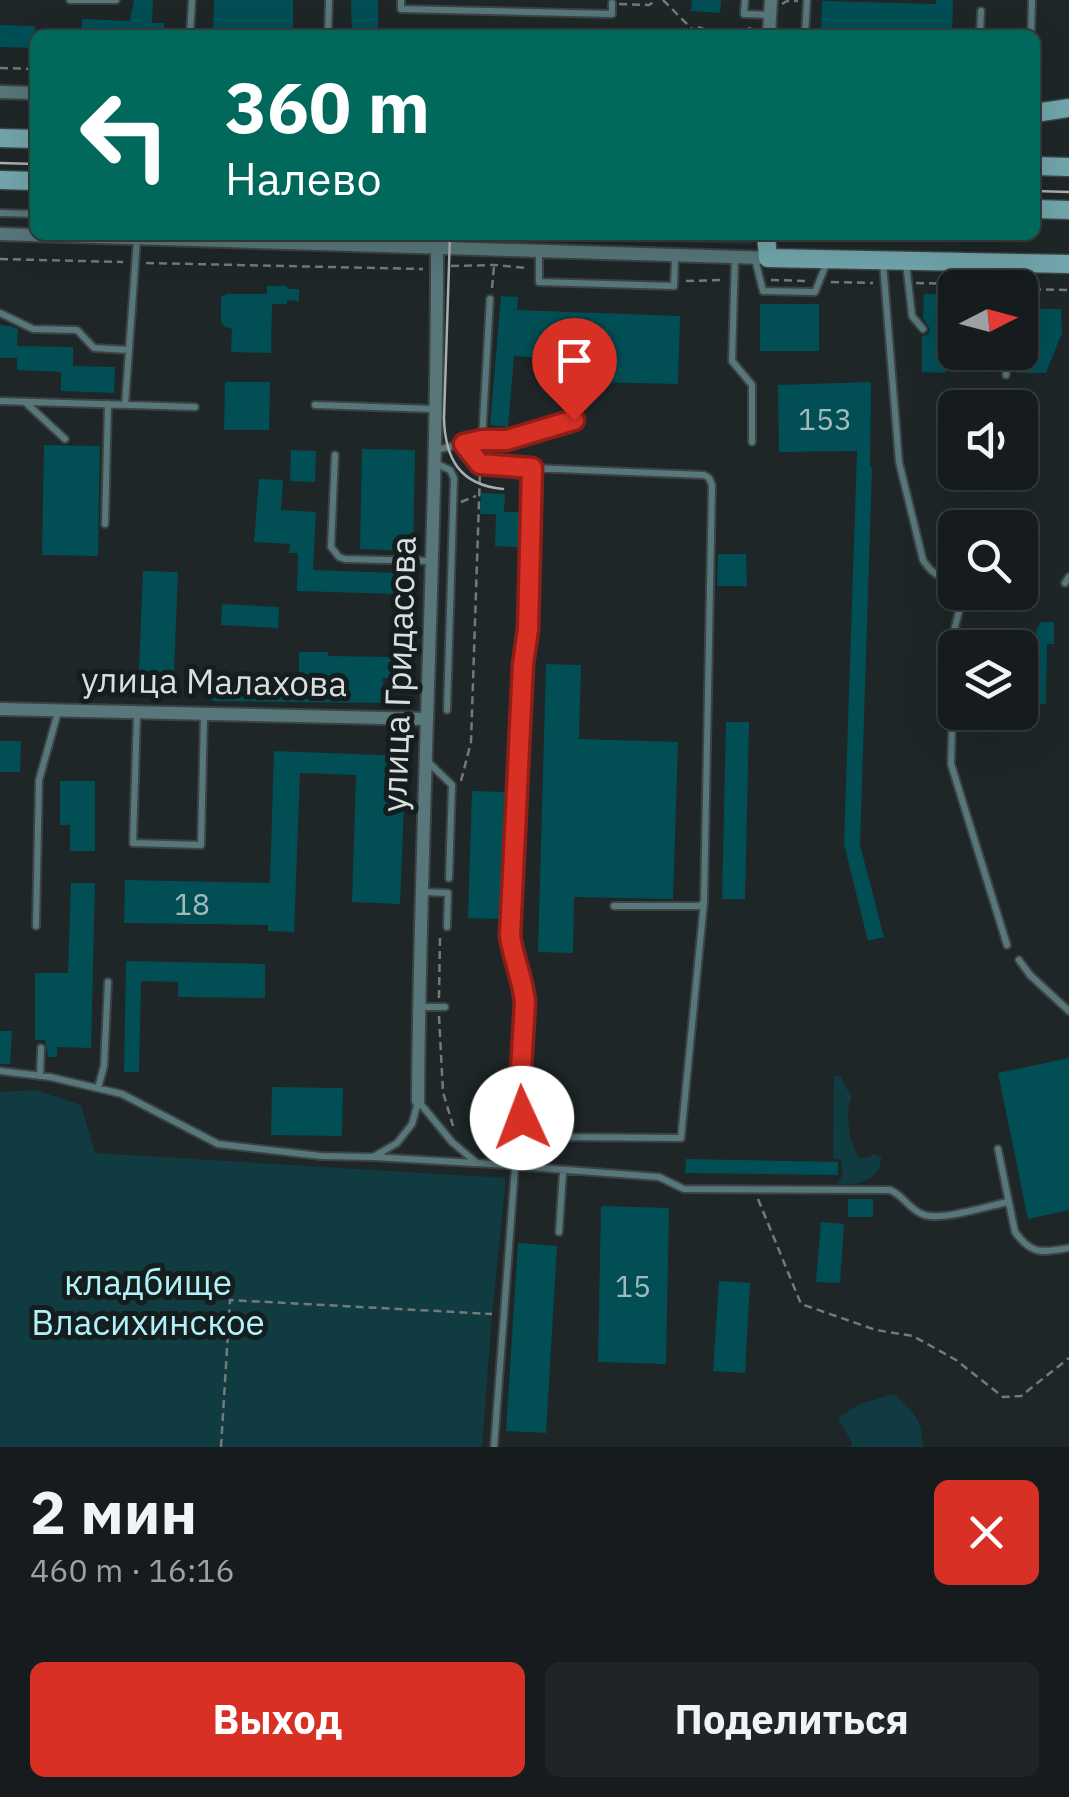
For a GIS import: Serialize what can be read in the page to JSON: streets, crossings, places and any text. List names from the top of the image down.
{
  "streets": {
    "street": ["улица Гридасова", "улица Малахова"]
  },
  "crossings": [
    ["улица Гридасова", "улица Малахова"]
  ],
  "parks": ["кладбище Власихинское"],
  "house_numbers": ["153", "18", "15"],
  "north": "right",
  "page": {
    "turn": ["360 m", "Налево"],
    "heading": ["2 мин", "460 m · 16:16"],
    "buttons": ["Выход", "Поделиться"]
  }
}
